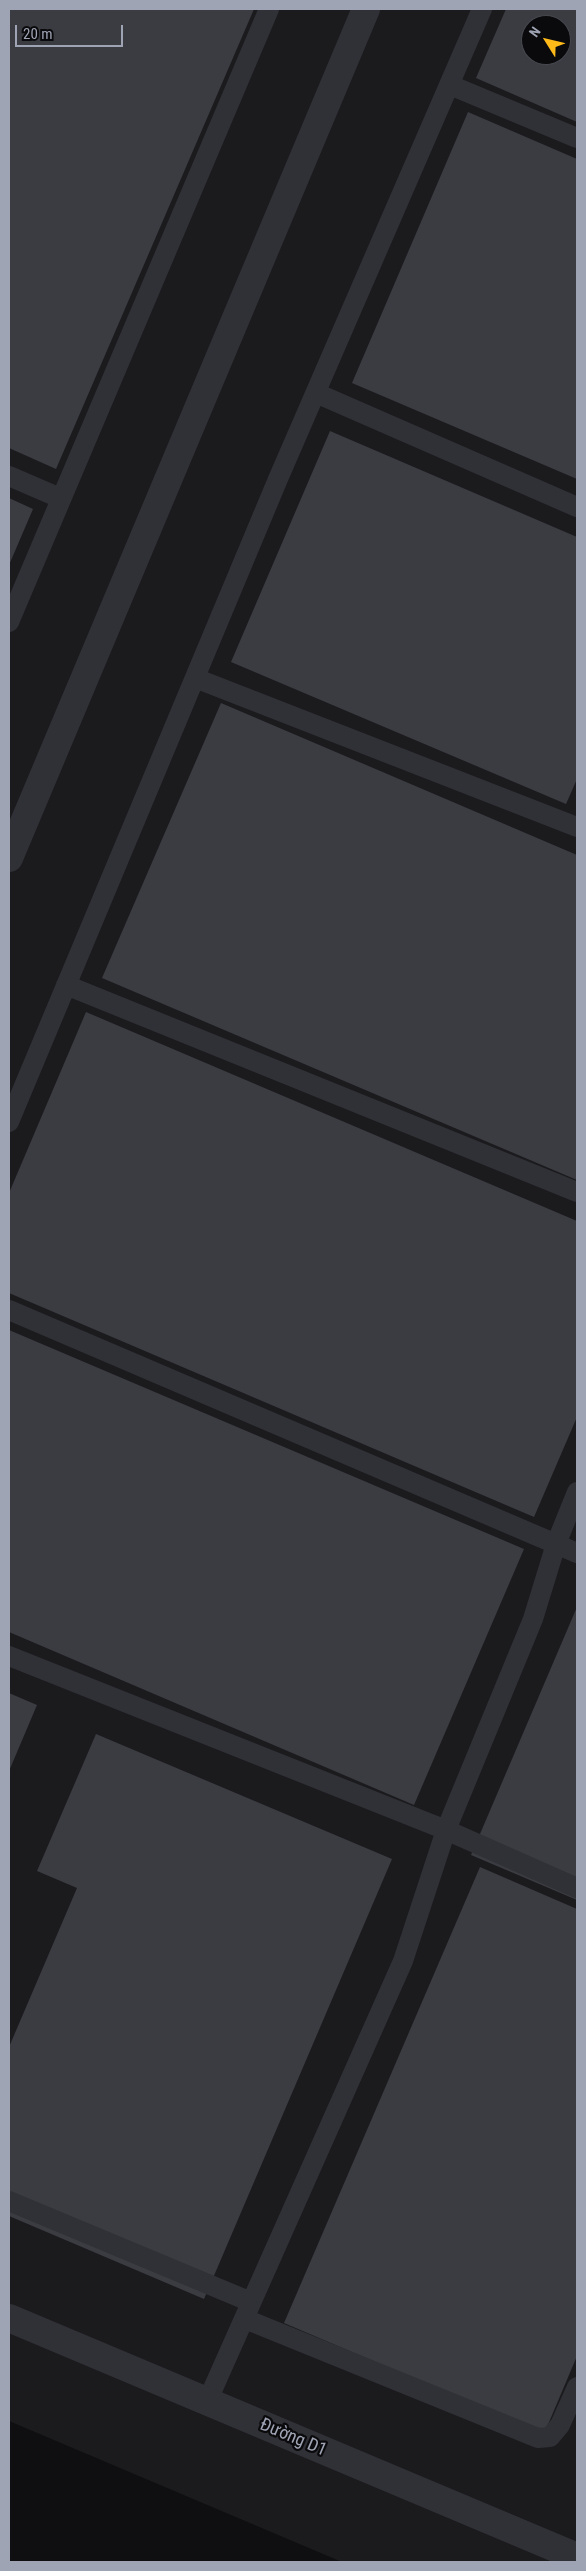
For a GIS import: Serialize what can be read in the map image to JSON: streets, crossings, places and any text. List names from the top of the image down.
{
  "streets": {
    "street": ["Đường D1"]
  },
  "scale_bar": "20 m",
  "north": "top left"
}
